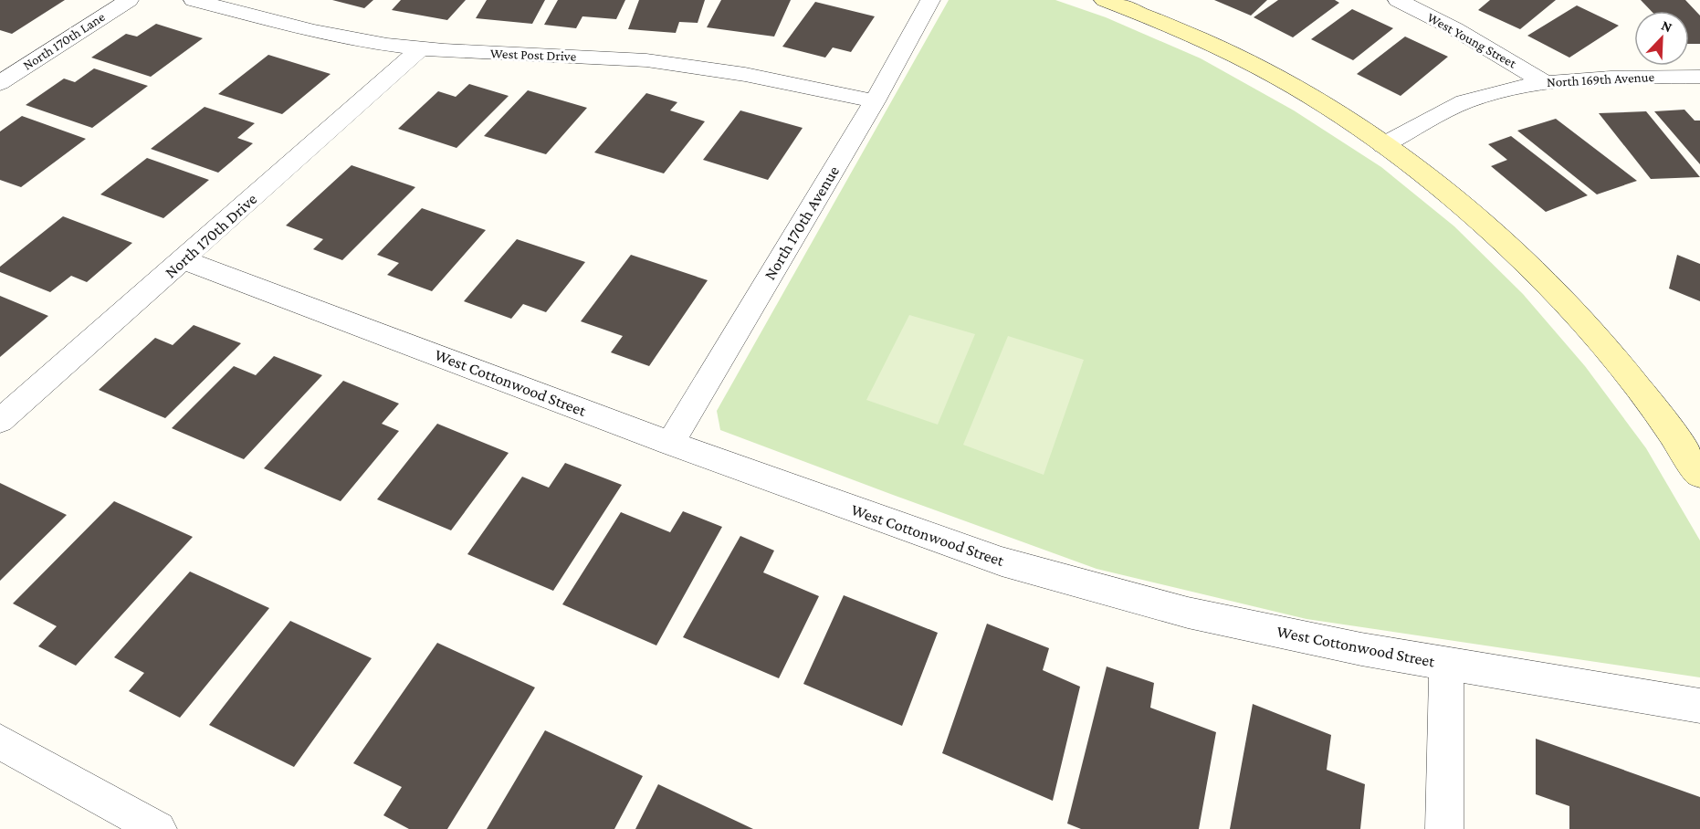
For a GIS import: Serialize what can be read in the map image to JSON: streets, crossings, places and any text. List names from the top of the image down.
{
  "streets": {
    "street": [
      "West Young Street",
      "North 170th Lane",
      "West Post Drive",
      "North 169th Avenue",
      "North 170th Avenue",
      "North 170th Drive",
      "West Cottonwood Street"
    ]
  },
  "crossings": [
    ["West Young Street", "North 169th Avenue"],
    ["West Post Drive", "North 170th Avenue"],
    ["West Post Drive", "North 170th Drive"],
    ["North 170th Avenue", "West Cottonwood Street"],
    ["North 170th Drive", "West Cottonwood Street"]
  ],
  "north": "top right"
}
